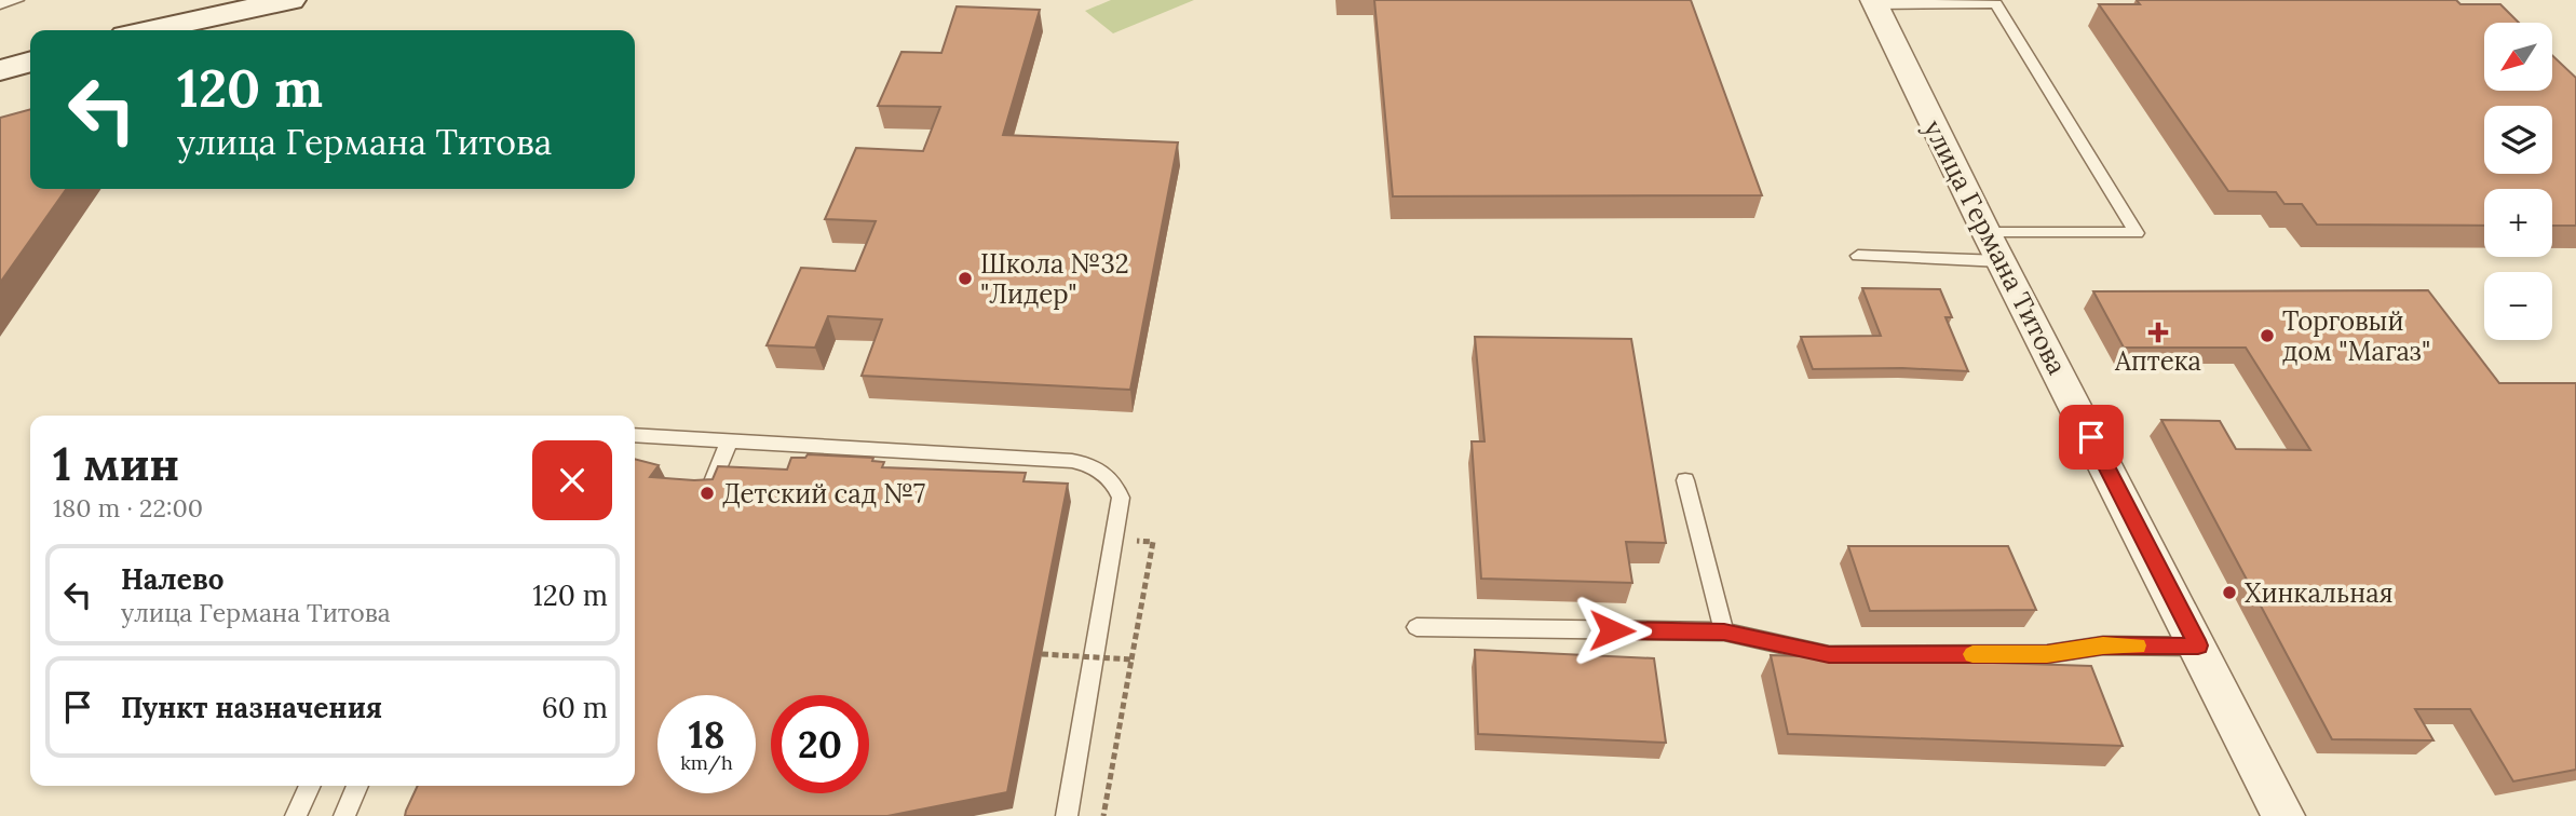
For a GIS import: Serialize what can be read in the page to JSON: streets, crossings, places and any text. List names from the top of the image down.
{
  "streets": {
    "street": ["улица Германа Титова"]
  },
  "places": {
    "other": [
      "Школа №32 \"Лидер\"",
      "Торговый дом \"Магаз\"",
      "Детский сад №7",
      "Хинкальная"
    ],
    "health": ["Аптека"]
  },
  "north": "bottom left",
  "page": {
    "map_buttons": ["+", "−"],
    "turn": ["120 m", "улица Германа Титова"],
    "heading": ["1 мин", "180 m · 22:00"],
    "list": [
      {
        "name": "Налево",
        "note": "улица Германа Титова",
        "value": "120 m"
      },
      {
        "name": "Пункт назначения",
        "value": "60 m"
      }
    ],
    "speed": "18 km/h",
    "limit": "20"
  }
}
